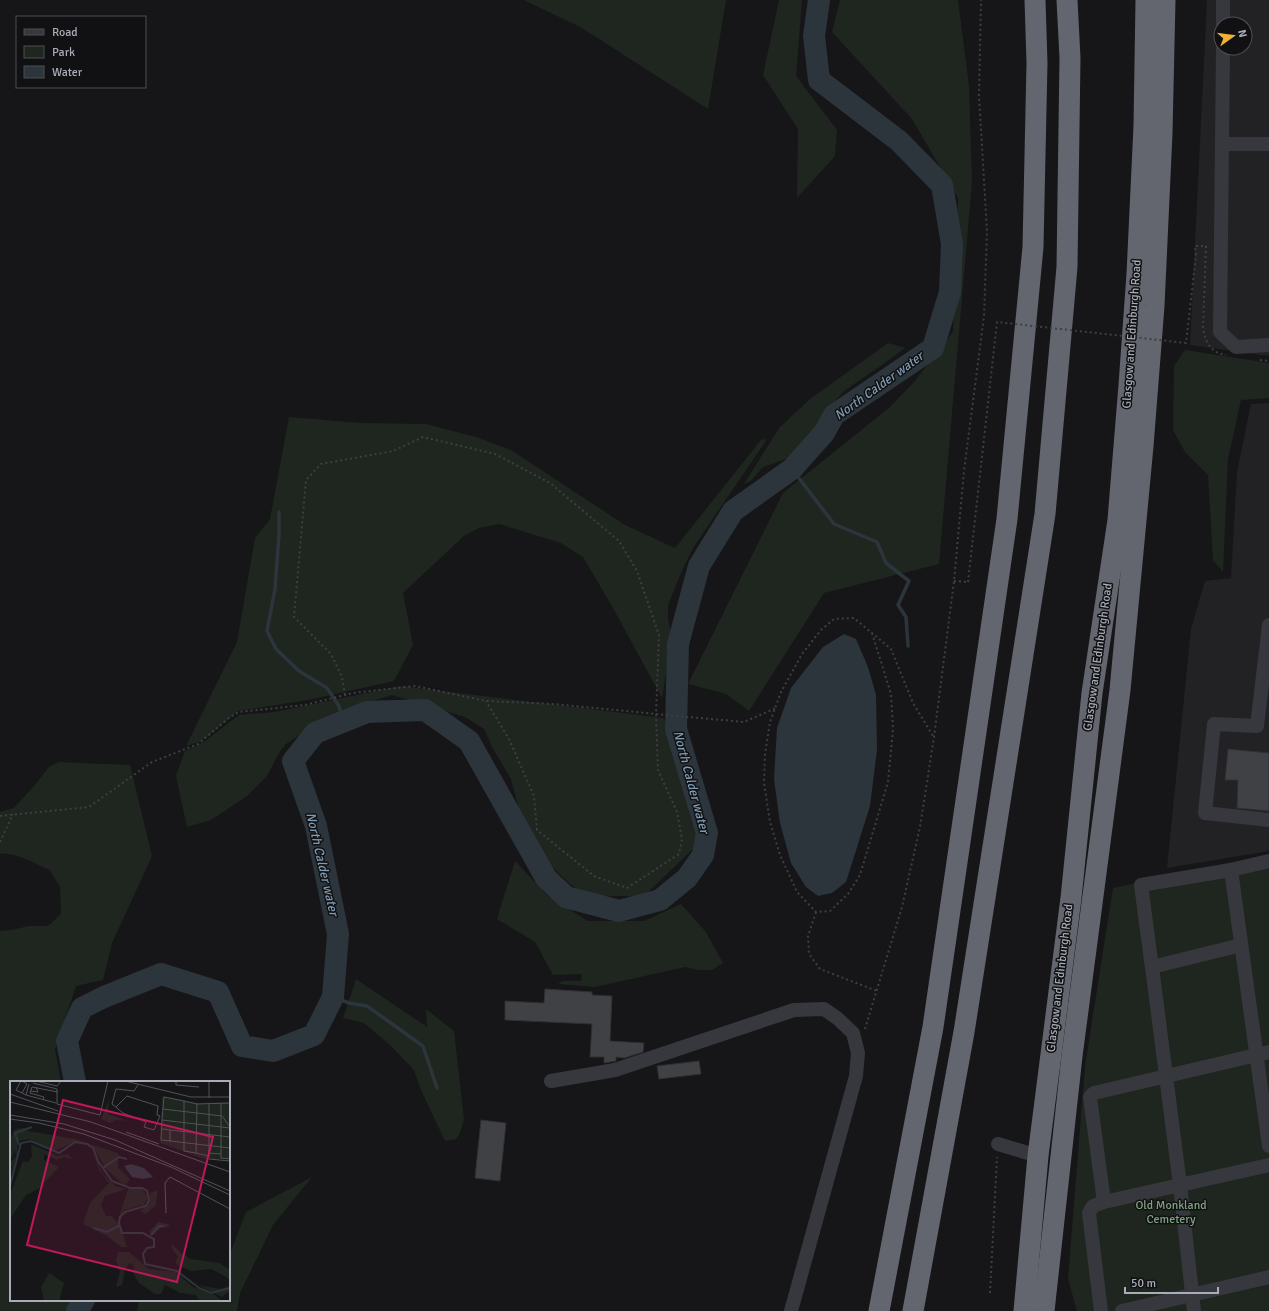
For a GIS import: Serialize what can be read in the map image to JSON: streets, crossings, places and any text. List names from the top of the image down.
{
  "streets": {
    "highway": ["Glasgow and Edinburgh Road"]
  },
  "water": ["North Calder water"],
  "parks": ["Old Monkland Cemetery"],
  "legend": ["Road", "Park", "Water"],
  "scale_bar": "50 m",
  "north": "right"
}
